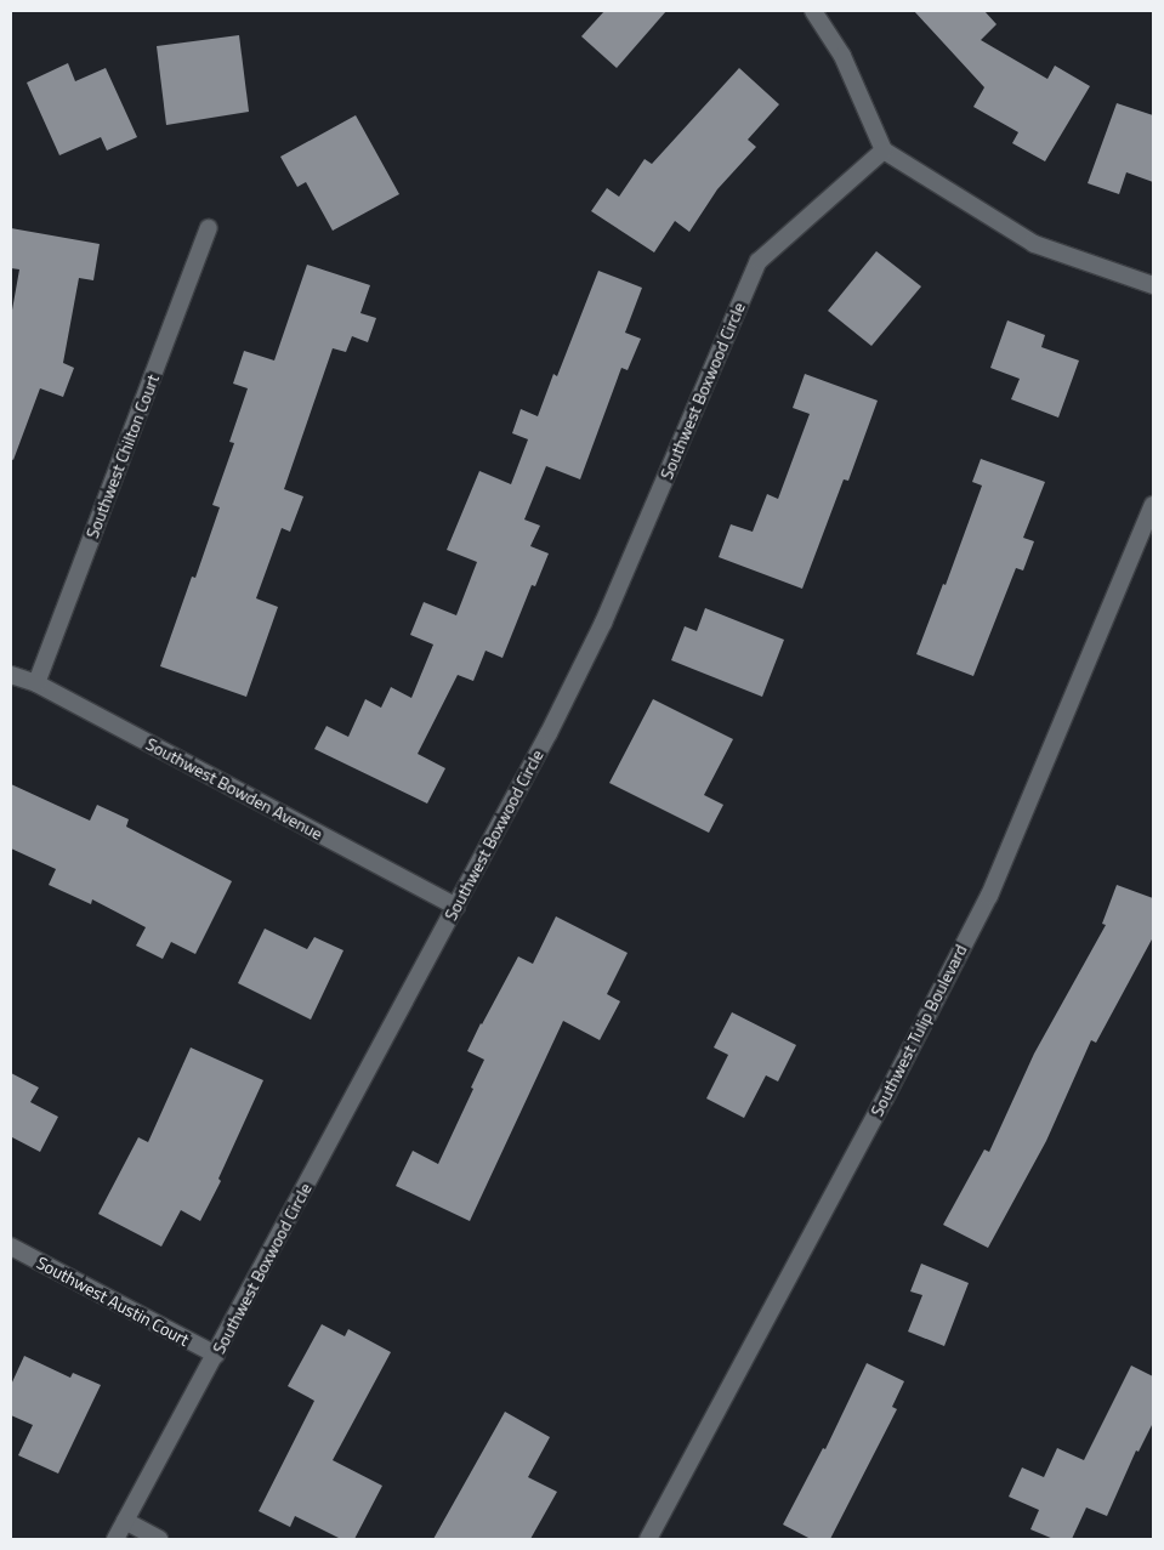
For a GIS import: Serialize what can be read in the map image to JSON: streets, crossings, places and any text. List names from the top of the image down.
{
  "streets": {
    "street": [
      "Southwest Boxwood Circle",
      "Southwest Chilton Court",
      "Southwest Bowden Avenue",
      "Southwest Tulip Boulevard",
      "Southwest Austin Court"
    ]
  },
  "crossings": [
    ["Southwest Boxwood Circle", "Southwest Bowden Avenue"],
    ["Southwest Boxwood Circle", "Southwest Austin Court"],
    ["Southwest Chilton Court", "Southwest Bowden Avenue"]
  ]
}
